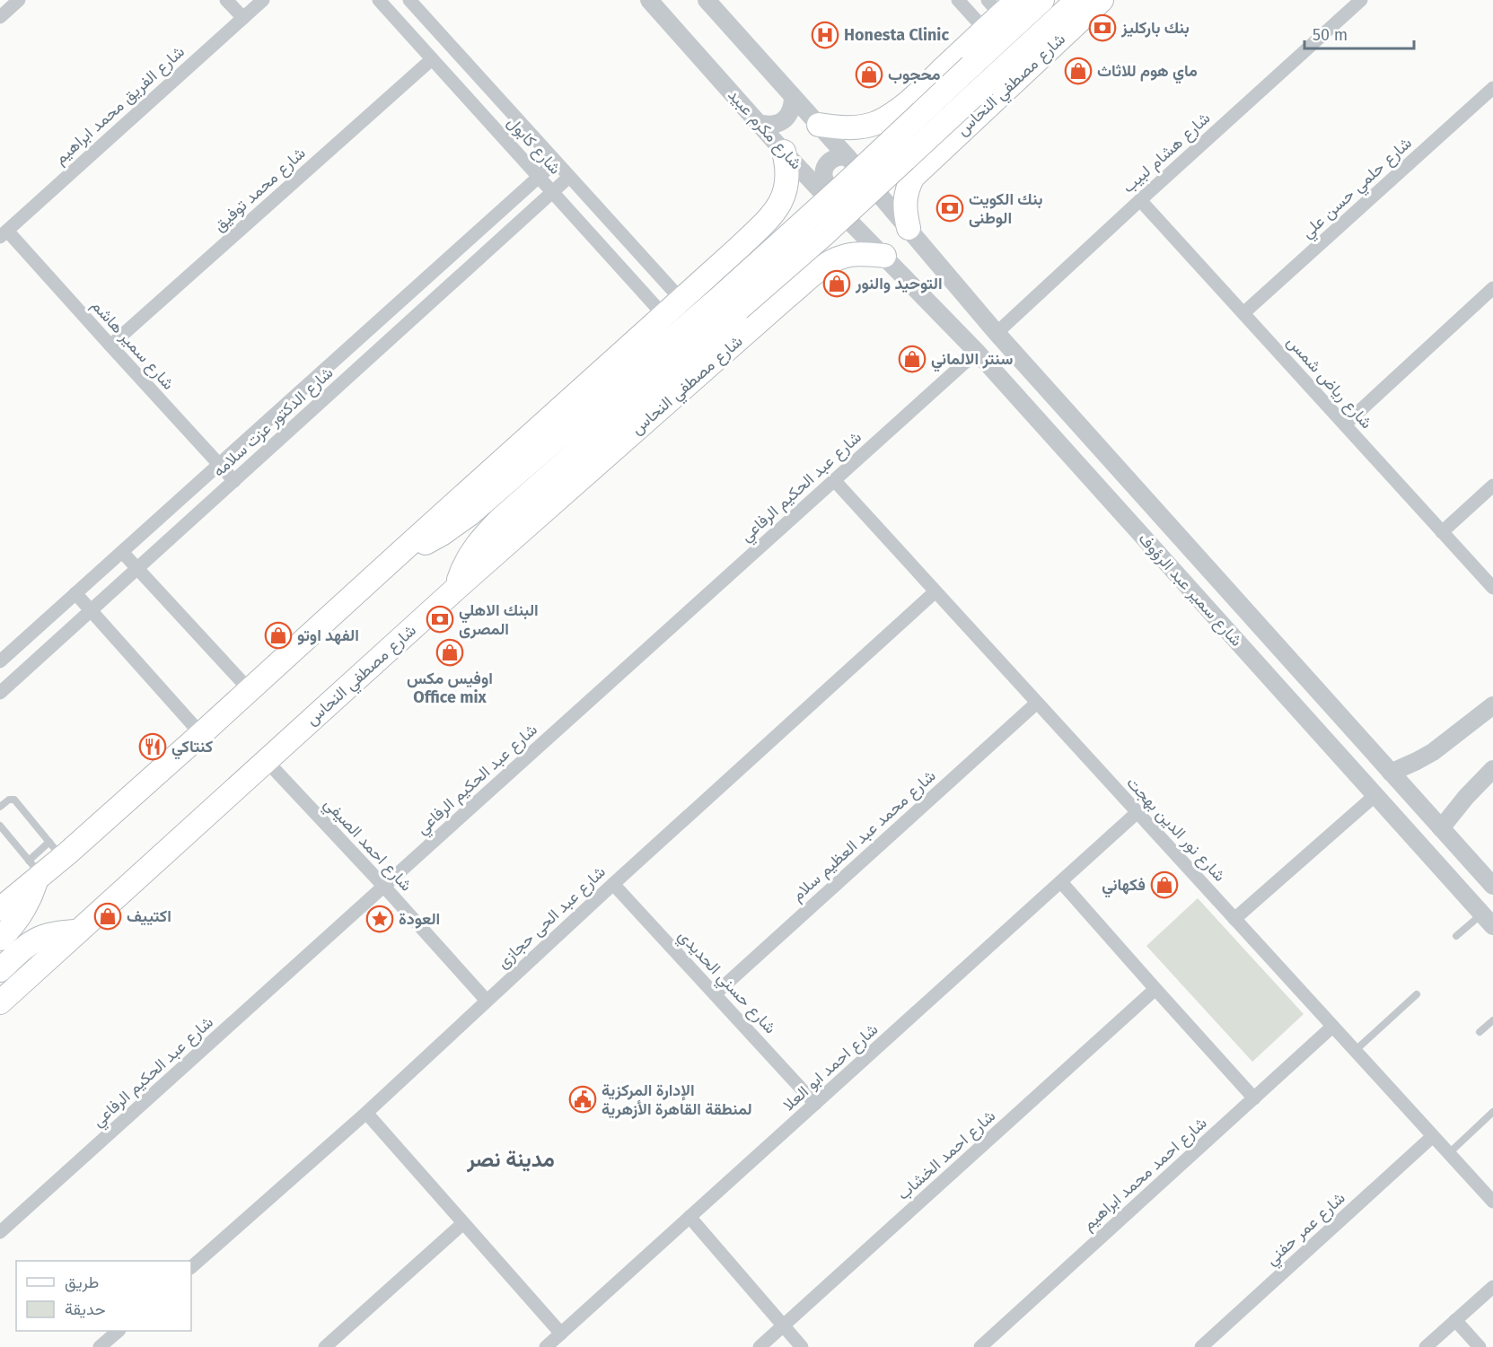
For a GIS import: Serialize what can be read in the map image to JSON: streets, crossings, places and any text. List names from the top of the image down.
{
  "streets": {
    "main road": ["شارع مصطفي النحاس"],
    "street": [
      "شارع الفريق محمد ابراهيم",
      "شارع مكرم عبيد",
      "شارع كابول",
      "شارع هشام لبيب",
      "شارع حلمي حسن علي",
      "شارع محمد توفيق",
      "شارع سمير هاشم",
      "شارع رياض شمس",
      "شارع الدكتور عزت سلامه",
      "شارع عبد الحكيم الرفاعي",
      "شارع سمير عبد الرؤوف",
      "شارع نور الدين بهجت",
      "شارع محمد عبد العظيم سلام",
      "شارع احمد الصيفي",
      "شارع عبد الحى حجازى",
      "شارع حسني الحديدي",
      "شارع احمد ابو العلا",
      "شارع احمد الخشاب",
      "شارع احمد محمد ابراهيم",
      "شارع عمر حفني"
    ]
  },
  "crossings": [
    ["شارع مصطفي النحاس", "شارع مكرم عبيد"],
    ["شارع مصطفي النحاس", "شارع سمير عبد الرؤوف"],
    ["شارع مصطفي النحاس", "شارع احمد الصيفي"],
    ["شارع الفريق محمد ابراهيم", "شارع سمير هاشم"],
    ["شارع مكرم عبيد", "شارع سمير عبد الرؤوف"],
    ["شارع كابول", "شارع محمد توفيق"],
    ["شارع كابول", "شارع الدكتور عزت سلامه"],
    ["شارع هشام لبيب", "شارع رياض شمس"],
    ["شارع هشام لبيب", "شارع سمير عبد الرؤوف"],
    ["شارع حلمي حسن علي", "شارع رياض شمس"],
    ["شارع محمد توفيق", "شارع سمير هاشم"],
    ["شارع سمير هاشم", "شارع الدكتور عزت سلامه"],
    ["شارع عبد الحكيم الرفاعي", "شارع سمير عبد الرؤوف"],
    ["شارع عبد الحكيم الرفاعي", "شارع نور الدين بهجت"],
    ["شارع عبد الحكيم الرفاعي", "شارع احمد الصيفي"],
    ["شارع نور الدين بهجت", "شارع محمد عبد العظيم سلام"],
    ["شارع نور الدين بهجت", "شارع عبد الحى حجازى"],
    ["شارع نور الدين بهجت", "شارع احمد ابو العلا"],
    ["شارع نور الدين بهجت", "شارع احمد محمد ابراهيم"],
    ["شارع نور الدين بهجت", "شارع عمر حفني"],
    ["شارع محمد عبد العظيم سلام", "شارع حسني الحديدي"],
    ["شارع احمد الصيفي", "شارع عبد الحى حجازى"],
    ["شارع عبد الحى حجازى", "شارع حسني الحديدي"],
    ["شارع حسني الحديدي", "شارع احمد ابو العلا"]
  ],
  "districts": ["مدينة نصر"],
  "places": {
    "bank": ["بنك باركليز", "بنك الكويت الوطنى", "البنك الاهلي المصرى"],
    "hospital": ["Honesta Clinic"],
    "shop": [
      "ماي هوم للاثاث",
      "محجوب",
      "التوحيد والنور",
      "سنتر الالماني",
      "الفهد اوتو",
      "اوفيس مكس Office mix",
      "فكهاني",
      "اكتييف"
    ],
    "restaurant": ["كنتاكي"],
    "place": ["العودة"],
    "public building": ["الإدارة المركزية لمنطقة القاهرة الأزهرية"]
  },
  "legend": ["طريق", "حديقة"],
  "scale_bar": "50 m"
}
